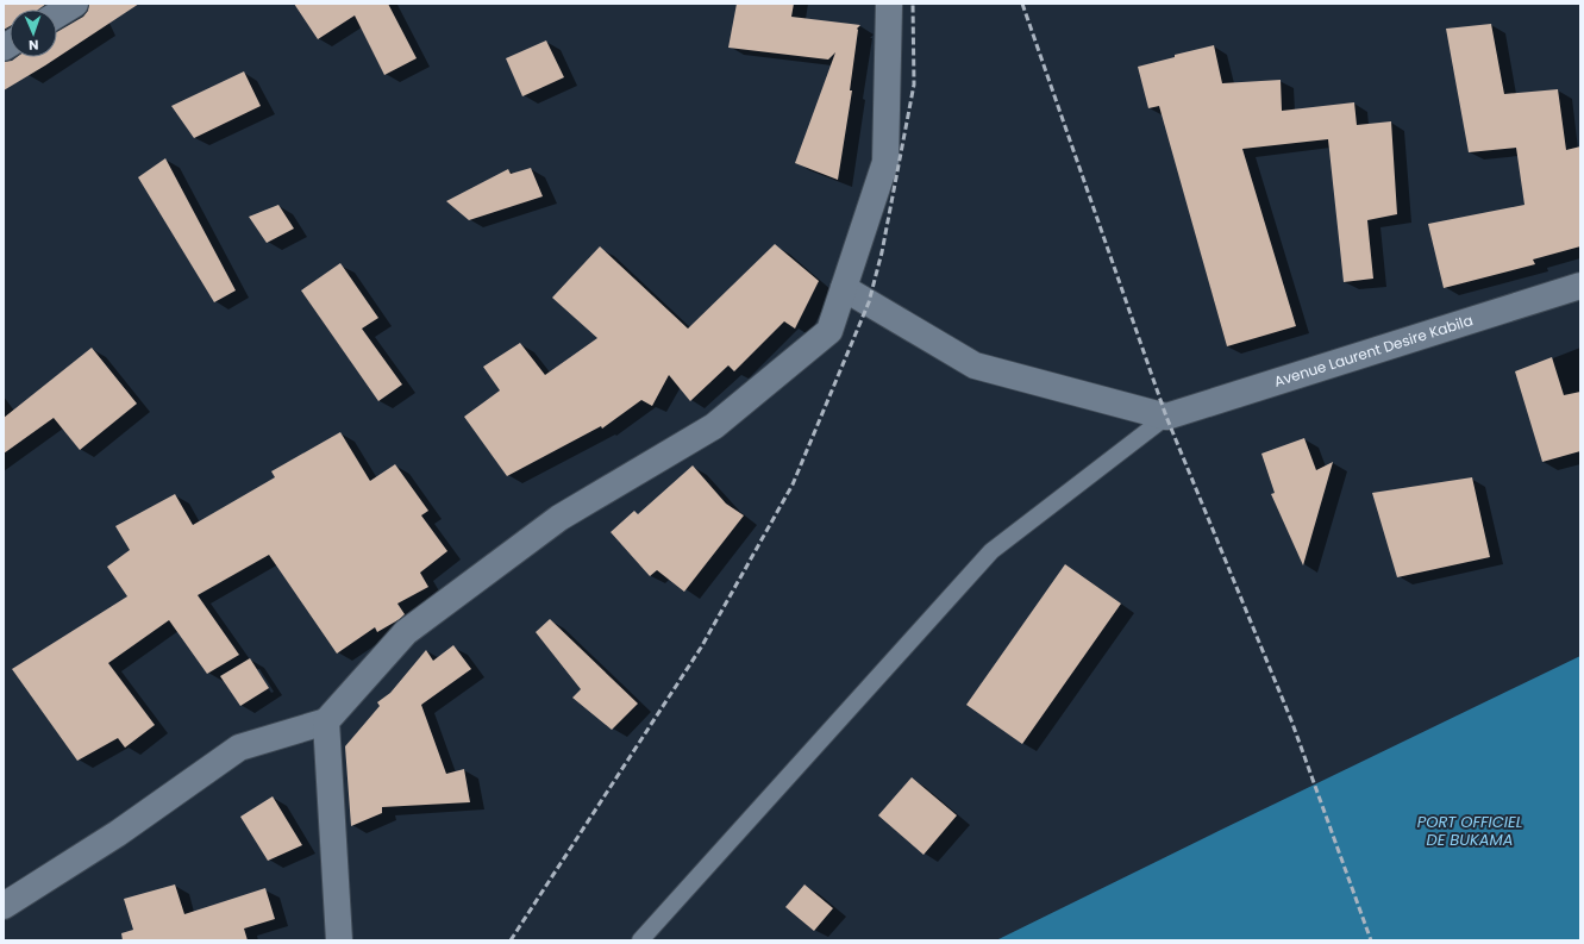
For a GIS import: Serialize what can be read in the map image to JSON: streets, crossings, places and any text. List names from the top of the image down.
{
  "streets": {
    "street": ["Avenue Laurent Desire Kabila"]
  },
  "water": ["PORT OFFICIEL DE BUKAMA"],
  "north": "bottom"
}
